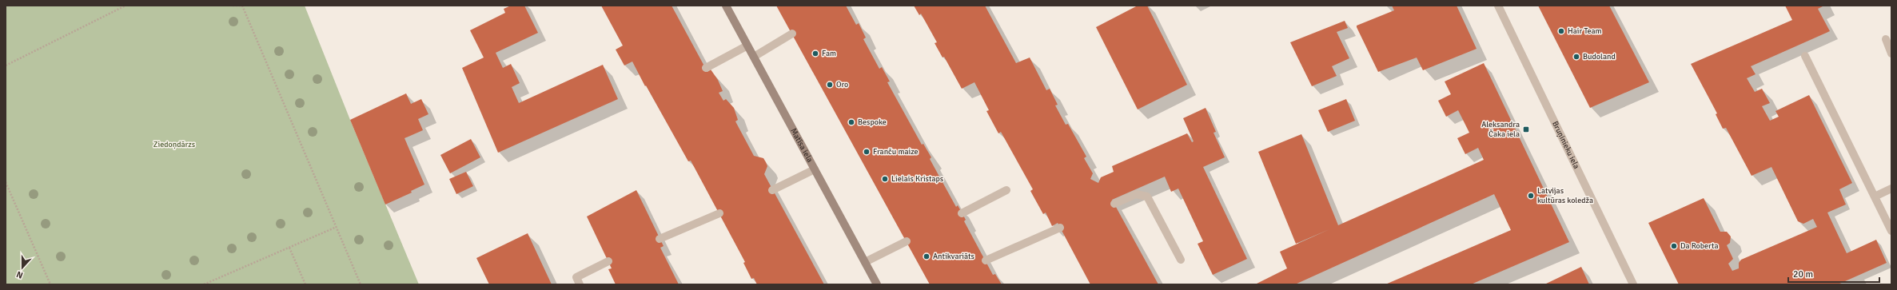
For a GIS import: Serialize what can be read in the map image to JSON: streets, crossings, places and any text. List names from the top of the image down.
{
  "streets": {
    "street": ["Bruņinieku iela", "Matīsa iela"]
  },
  "parks": ["Ziedoņdārzs"],
  "places": {
    "other": [
      "Hair Team",
      "Fam",
      "Budoland",
      "Oro",
      "Bespoke",
      "Franču maize",
      "Lielais Kristaps",
      "Latvijas kultūras koledža",
      "Da Roberta",
      "Antikvariāts"
    ],
    "transit": ["Aleksandra Čaka iela"]
  },
  "scale_bar": "20 m",
  "north": "bottom"
}
